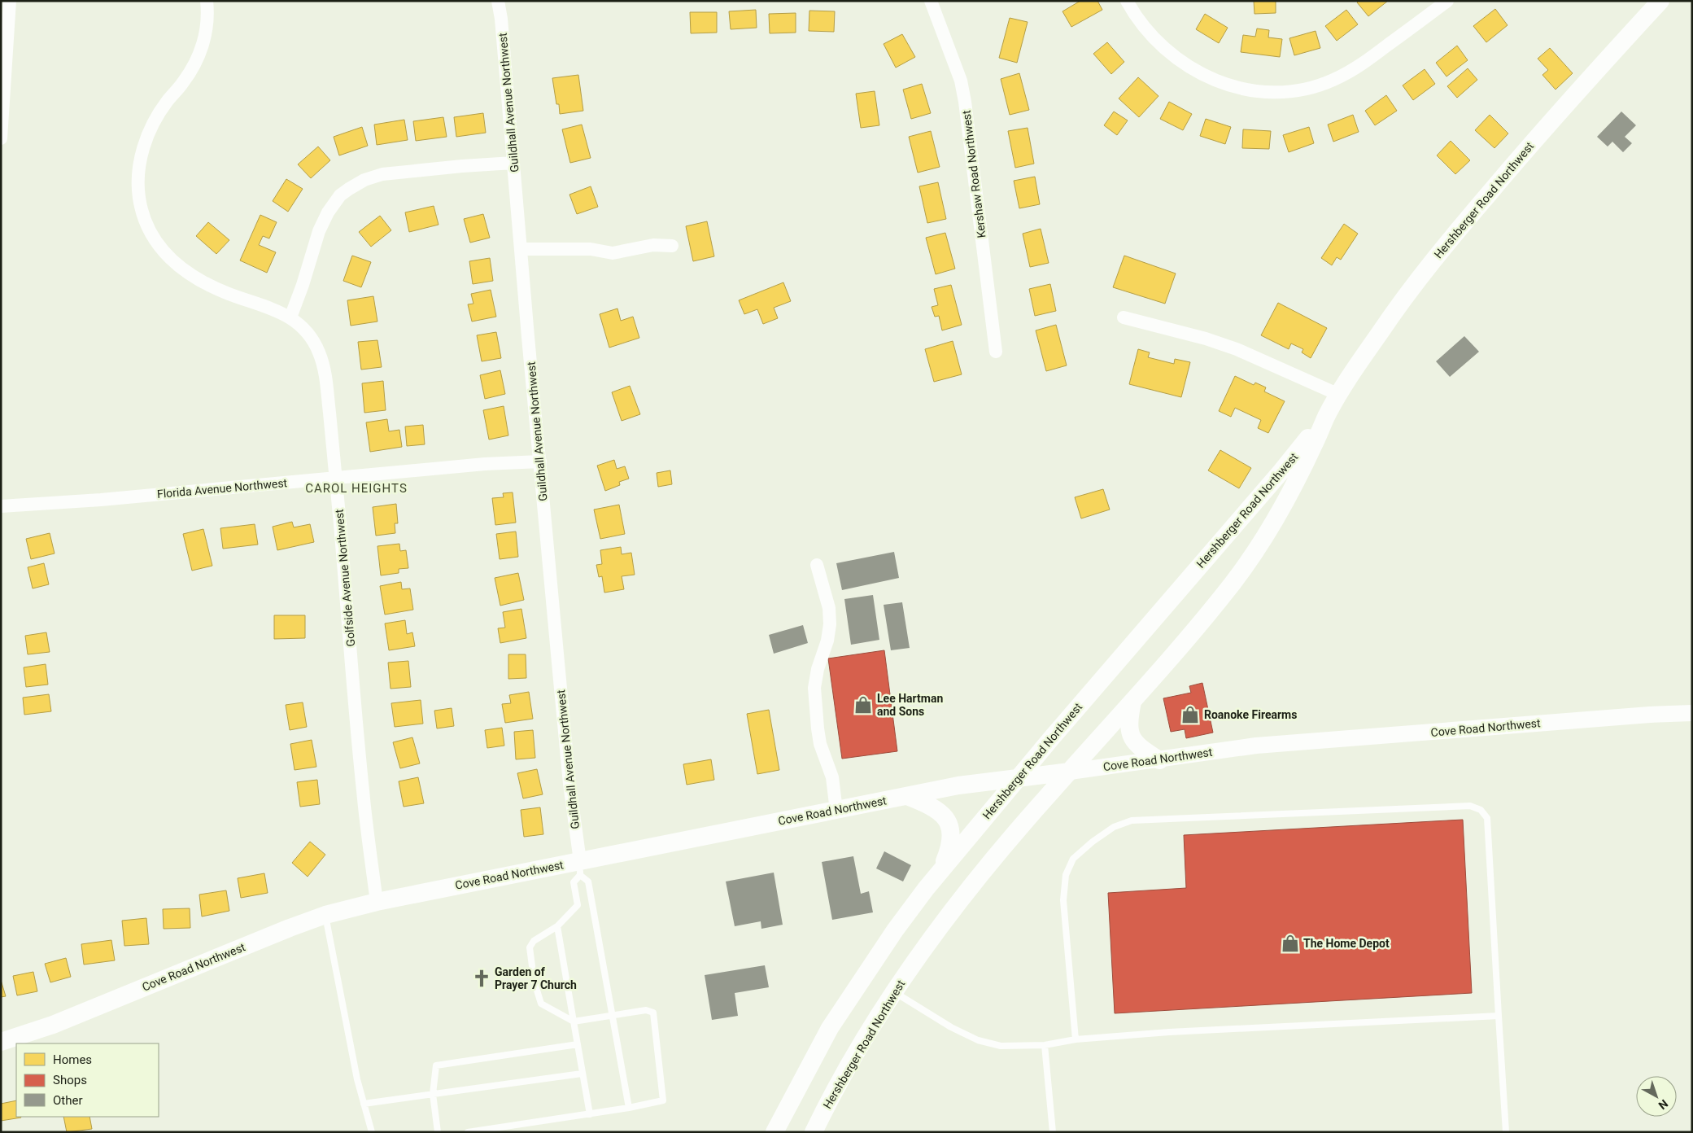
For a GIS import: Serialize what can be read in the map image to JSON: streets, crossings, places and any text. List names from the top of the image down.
{
  "streets": {
    "main road": ["Hershberger Road Northwest", "Cove Road Northwest"],
    "street": [
      "Guildhall Avenue Northwest",
      "Kershaw Road Northwest",
      "Florida Avenue Northwest",
      "Golfside Avenue Northwest"
    ]
  },
  "crossings": [
    ["Guildhall Avenue Northwest", "Florida Avenue Northwest"],
    ["Guildhall Avenue Northwest", "Cove Road Northwest"],
    ["Hershberger Road Northwest", "Cove Road Northwest"],
    ["Florida Avenue Northwest", "Golfside Avenue Northwest"],
    ["Golfside Avenue Northwest", "Cove Road Northwest"]
  ],
  "districts": ["CAROL HEIGHTS"],
  "places": {
    "shop": ["Lee Hartman and Sons", "Roanoke Firearms", "The Home Depot"],
    "church": ["Garden of Prayer 7 Church"]
  },
  "legend": ["Homes", "Shops", "Other"],
  "north": "bottom right"
}
